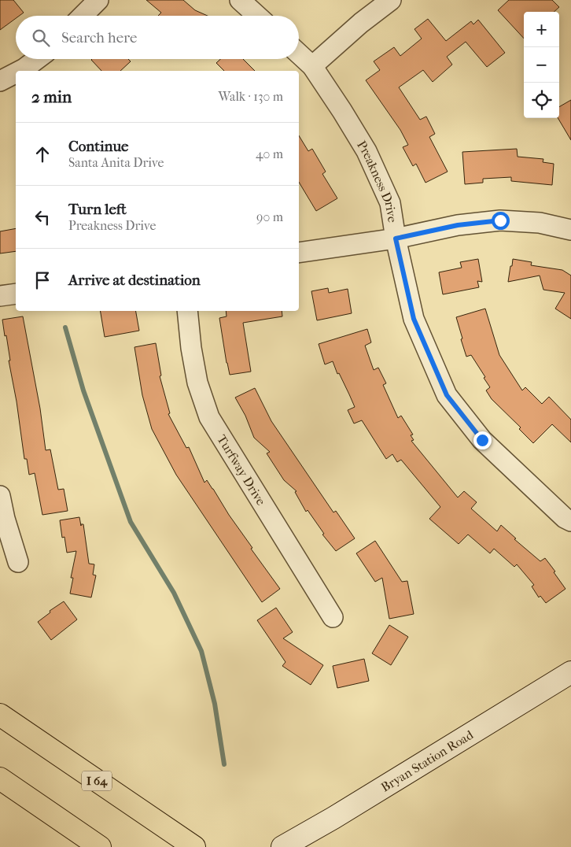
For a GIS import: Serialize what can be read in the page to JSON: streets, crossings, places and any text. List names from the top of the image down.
{
  "streets": {
    "highway": ["I 64"],
    "main road": ["Bryan Station Road"],
    "street": ["Preakness Drive", "Turfway Drive"]
  },
  "page": {
    "map_buttons": ["+", "−"],
    "search": "Search here",
    "heading": ["2 min", "Walk · 130 m"],
    "list": [
      ["Continue", "Santa Anita Drive", "40 m"],
      ["Turn left", "Preakness Drive", "90 m"],
      "Arrive at destination"
    ]
  }
}
